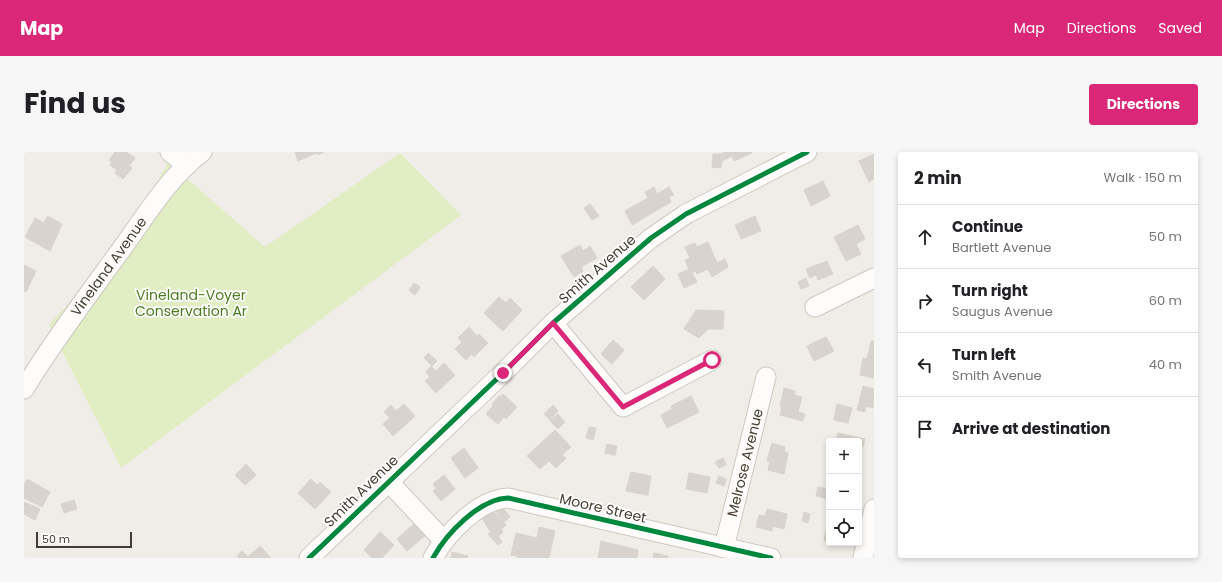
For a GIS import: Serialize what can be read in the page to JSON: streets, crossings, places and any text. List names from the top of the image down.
{
  "streets": {
    "street": [
      "Vineland Avenue",
      "Smith Avenue",
      "Melrose Avenue",
      "Moore Street"
    ]
  },
  "crossings": [
    ["Melrose Avenue", "Moore Street"]
  ],
  "parks": ["Vineland-Voyer Conservation Ar"],
  "scale_bar": "50 m",
  "page": {
    "header": "Map",
    "nav": ["Map", "Directions", "Saved"],
    "title": "Find us",
    "buttons": "Directions",
    "heading": ["2 min", "Walk · 150 m"],
    "list": [
      ["Continue", "Bartlett Avenue", "50 m"],
      ["Turn right", "Saugus Avenue", "60 m"],
      ["Turn left", "Smith Avenue", "40 m"],
      "Arrive at destination"
    ],
    "map_buttons": ["+", "−"],
    "scale": "50 m"
  }
}
